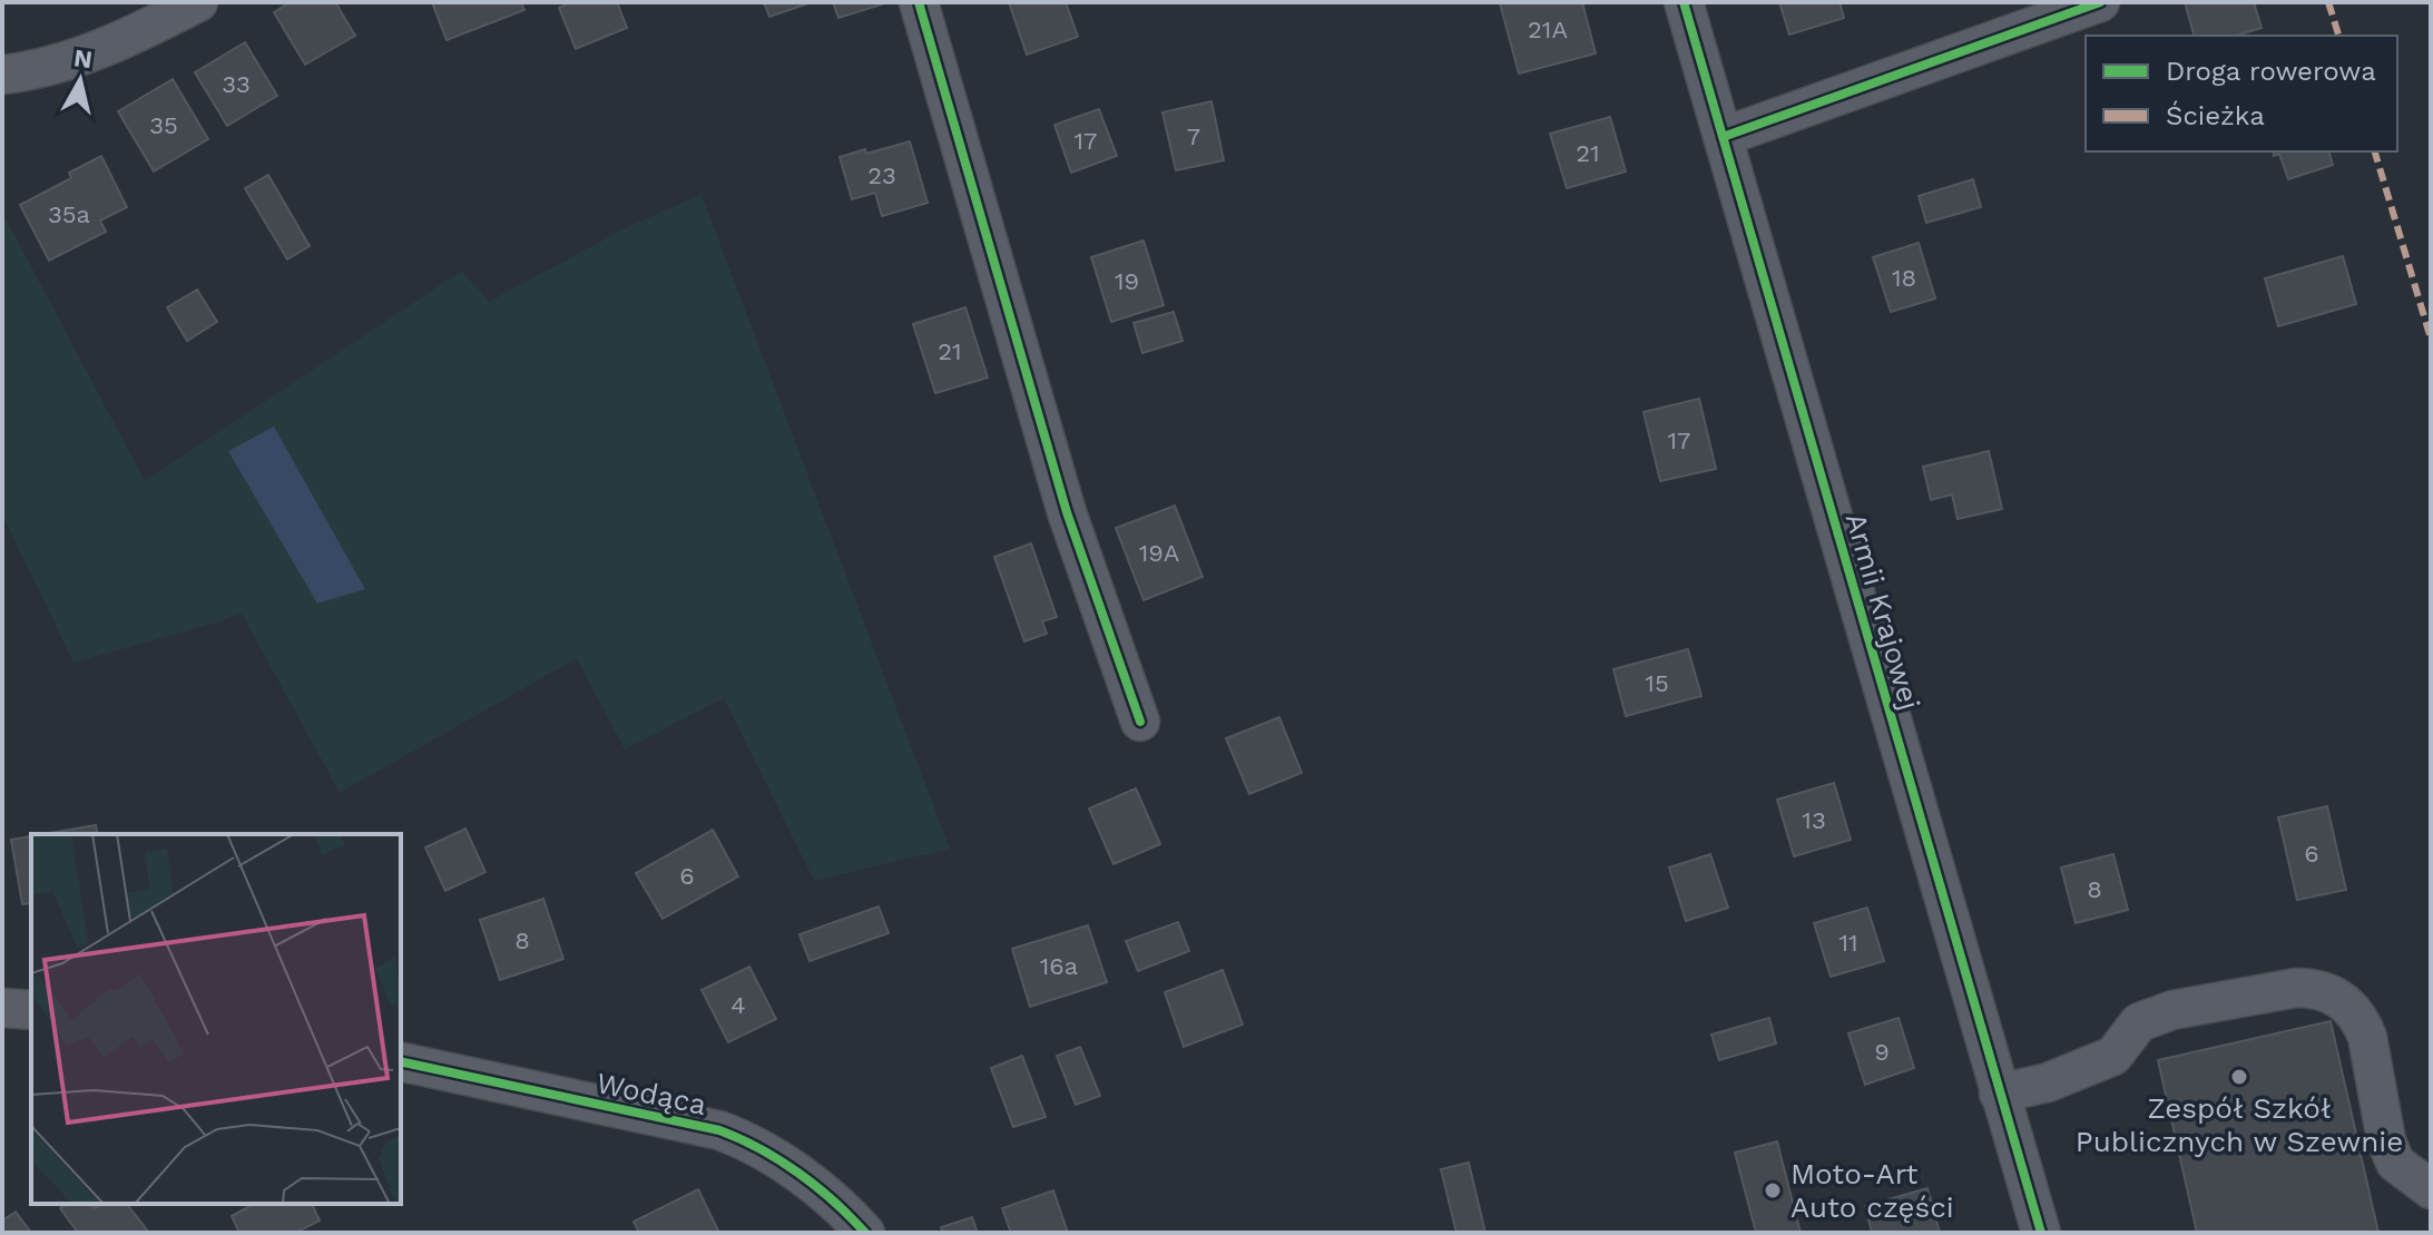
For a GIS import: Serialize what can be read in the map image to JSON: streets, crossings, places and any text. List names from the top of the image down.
{
  "streets": {
    "street": ["Armii Krajowej", "Wodąca"]
  },
  "places": ["Zespół Szkół Publicznych w Szewnie", "Moto-Art Auto części"],
  "house_numbers": [
    "21A",
    "33",
    "35",
    "7",
    "17",
    "21",
    "23",
    "35a",
    "18",
    "19",
    "21",
    "17",
    "19A",
    "15",
    "13",
    "6",
    "6",
    "8",
    "8",
    "11",
    "16a",
    "4",
    "9"
  ],
  "legend": ["Droga rowerowa", "Ścieżka"],
  "north": "top"
}
